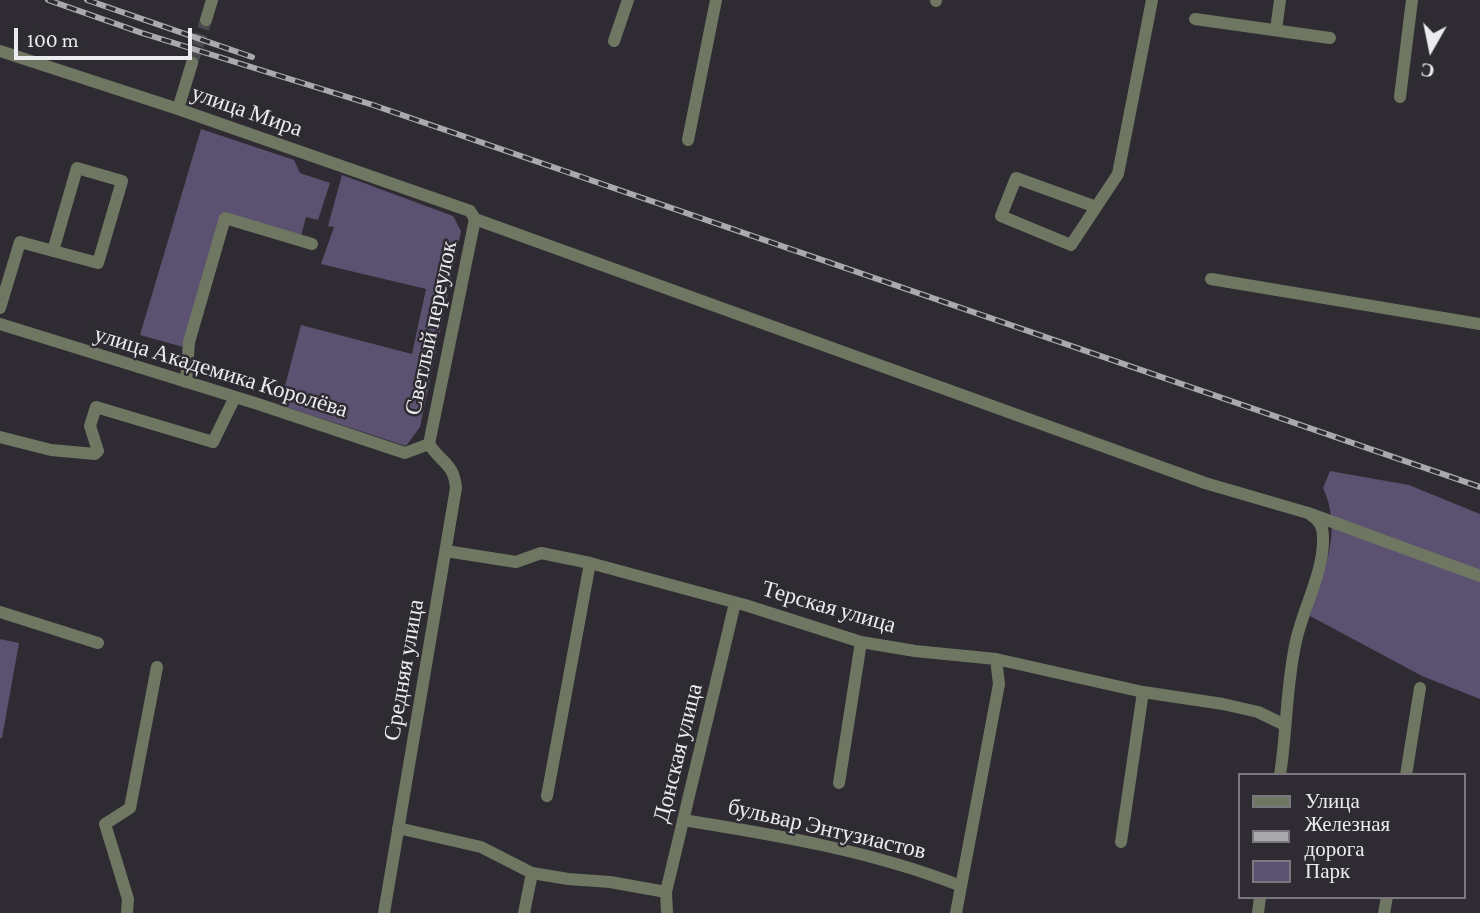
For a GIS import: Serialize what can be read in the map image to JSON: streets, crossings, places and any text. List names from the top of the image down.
{
  "streets": {
    "street": [
      "улица Мира",
      "Светлый переулок",
      "улица Академика Королёва",
      "Терская улица",
      "Средняя улица",
      "Донская улица",
      "бульвар Энтузиастов"
    ]
  },
  "crossings": [
    ["улица Мира", "Светлый переулок"],
    ["Светлый переулок", "улица Академика Королёва"],
    ["Светлый переулок", "Средняя улица"],
    ["улица Академика Королёва", "Средняя улица"],
    ["Терская улица", "Средняя улица"],
    ["Терская улица", "Донская улица"],
    ["Донская улица", "бульвар Энтузиастов"]
  ],
  "legend": ["Улица", "Железная дорога", "Парк"],
  "scale_bar": "100 m",
  "north": "bottom"
}
